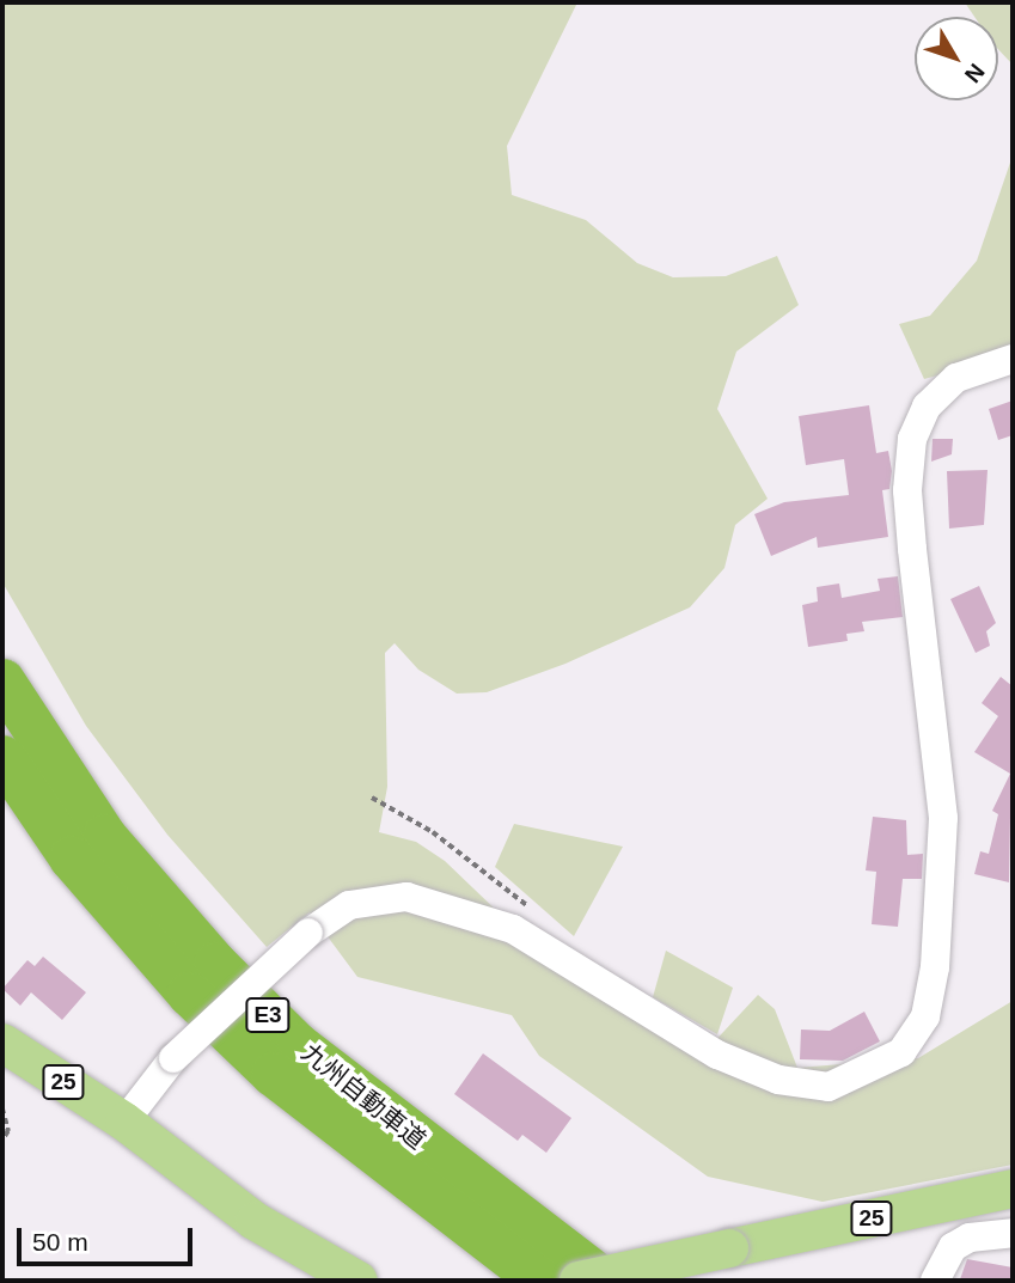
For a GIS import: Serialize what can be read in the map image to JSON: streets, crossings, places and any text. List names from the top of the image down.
{
  "streets": {
    "highway": ["E3", "九州自動車道"],
    "main road": ["25"]
  },
  "scale_bar": "50 m",
  "north": "bottom right"
}
